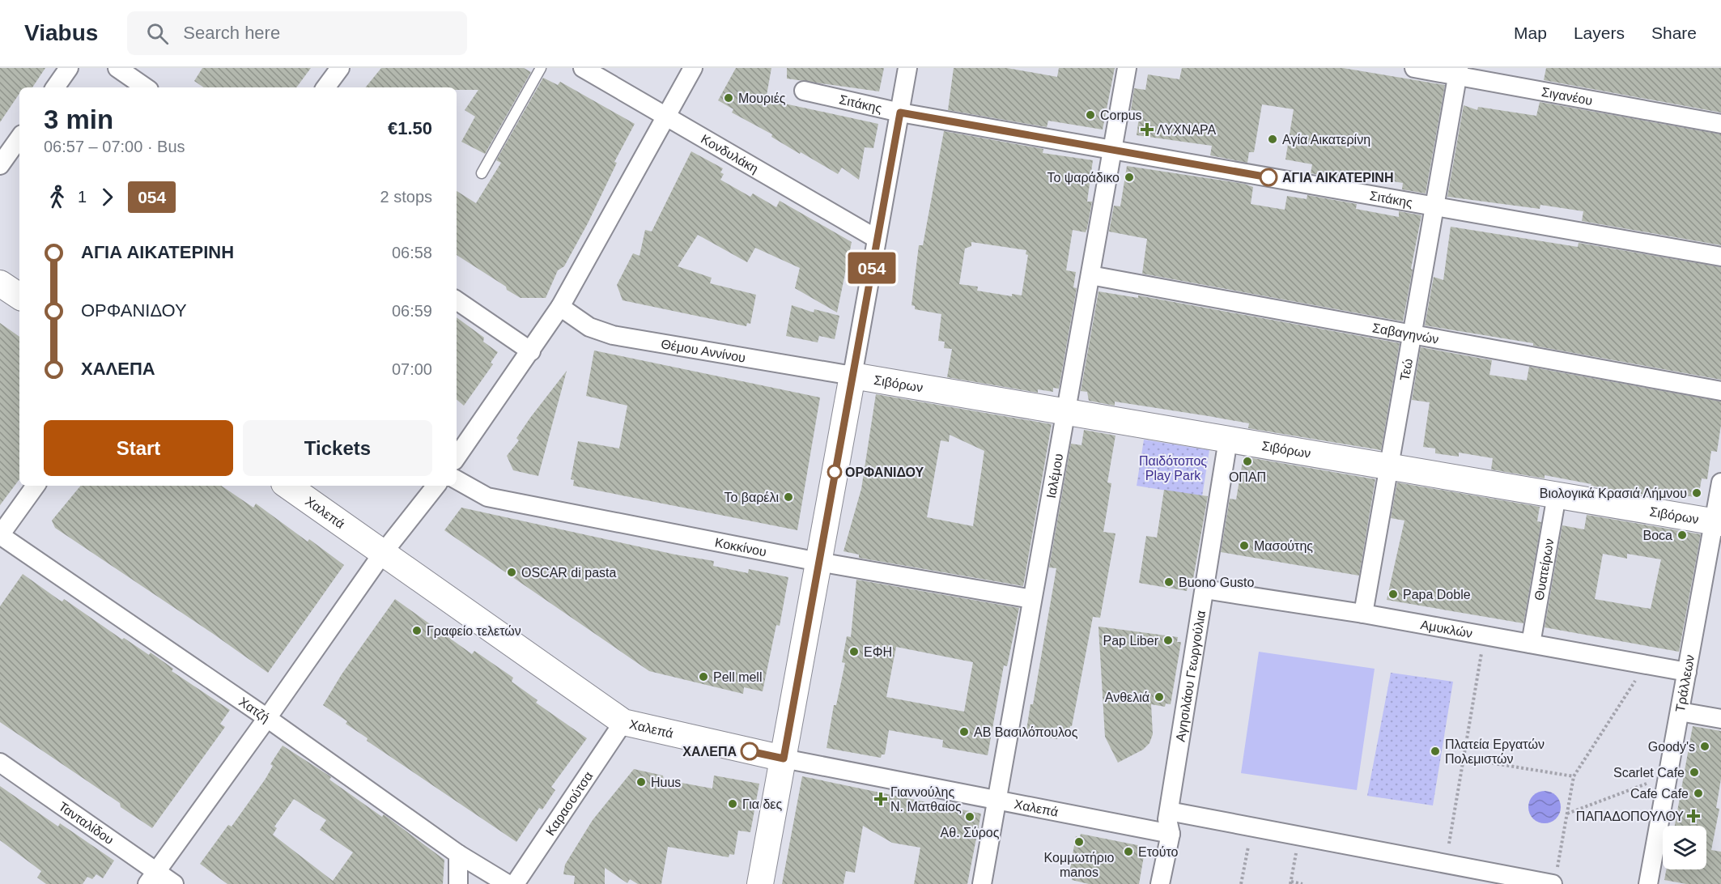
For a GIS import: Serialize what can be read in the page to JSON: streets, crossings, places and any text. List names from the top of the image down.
{
  "streets": {
    "street": [
      "Σιγανέου",
      "Σιτάκης",
      "Κονδυλάκη",
      "Σαβαγηνών",
      "Θέμου Αννίνου",
      "Τεώ",
      "Σιβόρων",
      "Ιαλέμου",
      "Χαλεπά",
      "Κοκκίνου",
      "Θυατείρων",
      "Αμυκλών",
      "Αγησιλάου Γεωργούλια",
      "Τράλλεων",
      "Χατζή",
      "Καρασούτσα",
      "Τανταλίδου"
    ]
  },
  "crossings": [
    ["Σιγανέου", "Τεώ"],
    ["Σιτάκης", "Τεώ"],
    ["Σιτάκης", "Ιαλέμου"],
    ["Σαβαγηνών", "Τεώ"],
    ["Σαβαγηνών", "Ιαλέμου"],
    ["Θέμου Αννίνου", "Σιβόρων"],
    ["Τεώ", "Σιβόρων"],
    ["Τεώ", "Αμυκλών"],
    ["Σιβόρων", "Ιαλέμου"],
    ["Σιβόρων", "Θυατείρων"],
    ["Σιβόρων", "Αγησιλάου Γεωργούλια"],
    ["Σιβόρων", "Τράλλεων"],
    ["Ιαλέμου", "Χαλεπά"],
    ["Ιαλέμου", "Κοκκίνου"],
    ["Χαλεπά", "Αγησιλάου Γεωργούλια"],
    ["Χαλεπά", "Καρασούτσα"],
    ["Θυατείρων", "Αμυκλών"],
    ["Αμυκλών", "Αγησιλάου Γεωργούλια"],
    ["Αμυκλών", "Τράλλεων"]
  ],
  "parks": ["Παιδότοπος Play Park"],
  "places": {
    "other": [
      "Μουριές",
      "Corpus",
      "Αγία Αικατερίνη",
      "Το ψαράδικο",
      "ΑΓΙΑ ΑΙΚΑΤΕΡΙΝΗ",
      "ΟΠΑΠ",
      "ΟΡΦΑΝΙΔΟΥ",
      "Βιολογικά Κρασιά Λήμνου",
      "Το βαρέλι",
      "Boca",
      "Μασούτης",
      "OSCAR di pasta",
      "Buono Gusto",
      "Papa Doble",
      "Γραφείο τελετών",
      "Pap Liber",
      "ΕΦΗ",
      "Pell mell",
      "Ανθελιά",
      "ΑΒ Βασιλόπουλος",
      "Goody's",
      "ΧΑΛΕΠΑ",
      "Πλατεία Εργατών Πολεμιστών",
      "Scarlet Cafe",
      "Huus",
      "Cafe Cafe",
      "Για δες",
      "Αθ. Σύρος",
      "Κομμωτήριο manos",
      "Ετούτο"
    ],
    "health": ["ΛΥΧΝΑΡΑ", "Γιαννούλης Ν. Ματθαίος", "ΠΑΠΑΔΟΠΟΥΛΟΥ"]
  },
  "lines": ["bus line 054"],
  "page": {
    "header": "Viabus",
    "search": "Search here",
    "nav": ["Map", "Layers", "Share"],
    "on_map": "054",
    "heading": ["3 min", "06:57 – 07:00 · Bus", "€1.50"],
    "legs": ["1", "054", "2 stops"],
    "list": [
      {
        "name": "ΑΓΙΑ ΑΙΚΑΤΕΡΙΝΗ",
        "value": "06:58"
      },
      {
        "name": "ΟΡΦΑΝΙΔΟΥ",
        "value": "06:59"
      },
      {
        "name": "ΧΑΛΕΠΑ",
        "value": "07:00"
      }
    ],
    "buttons": ["Start", "Tickets"]
  }
}
